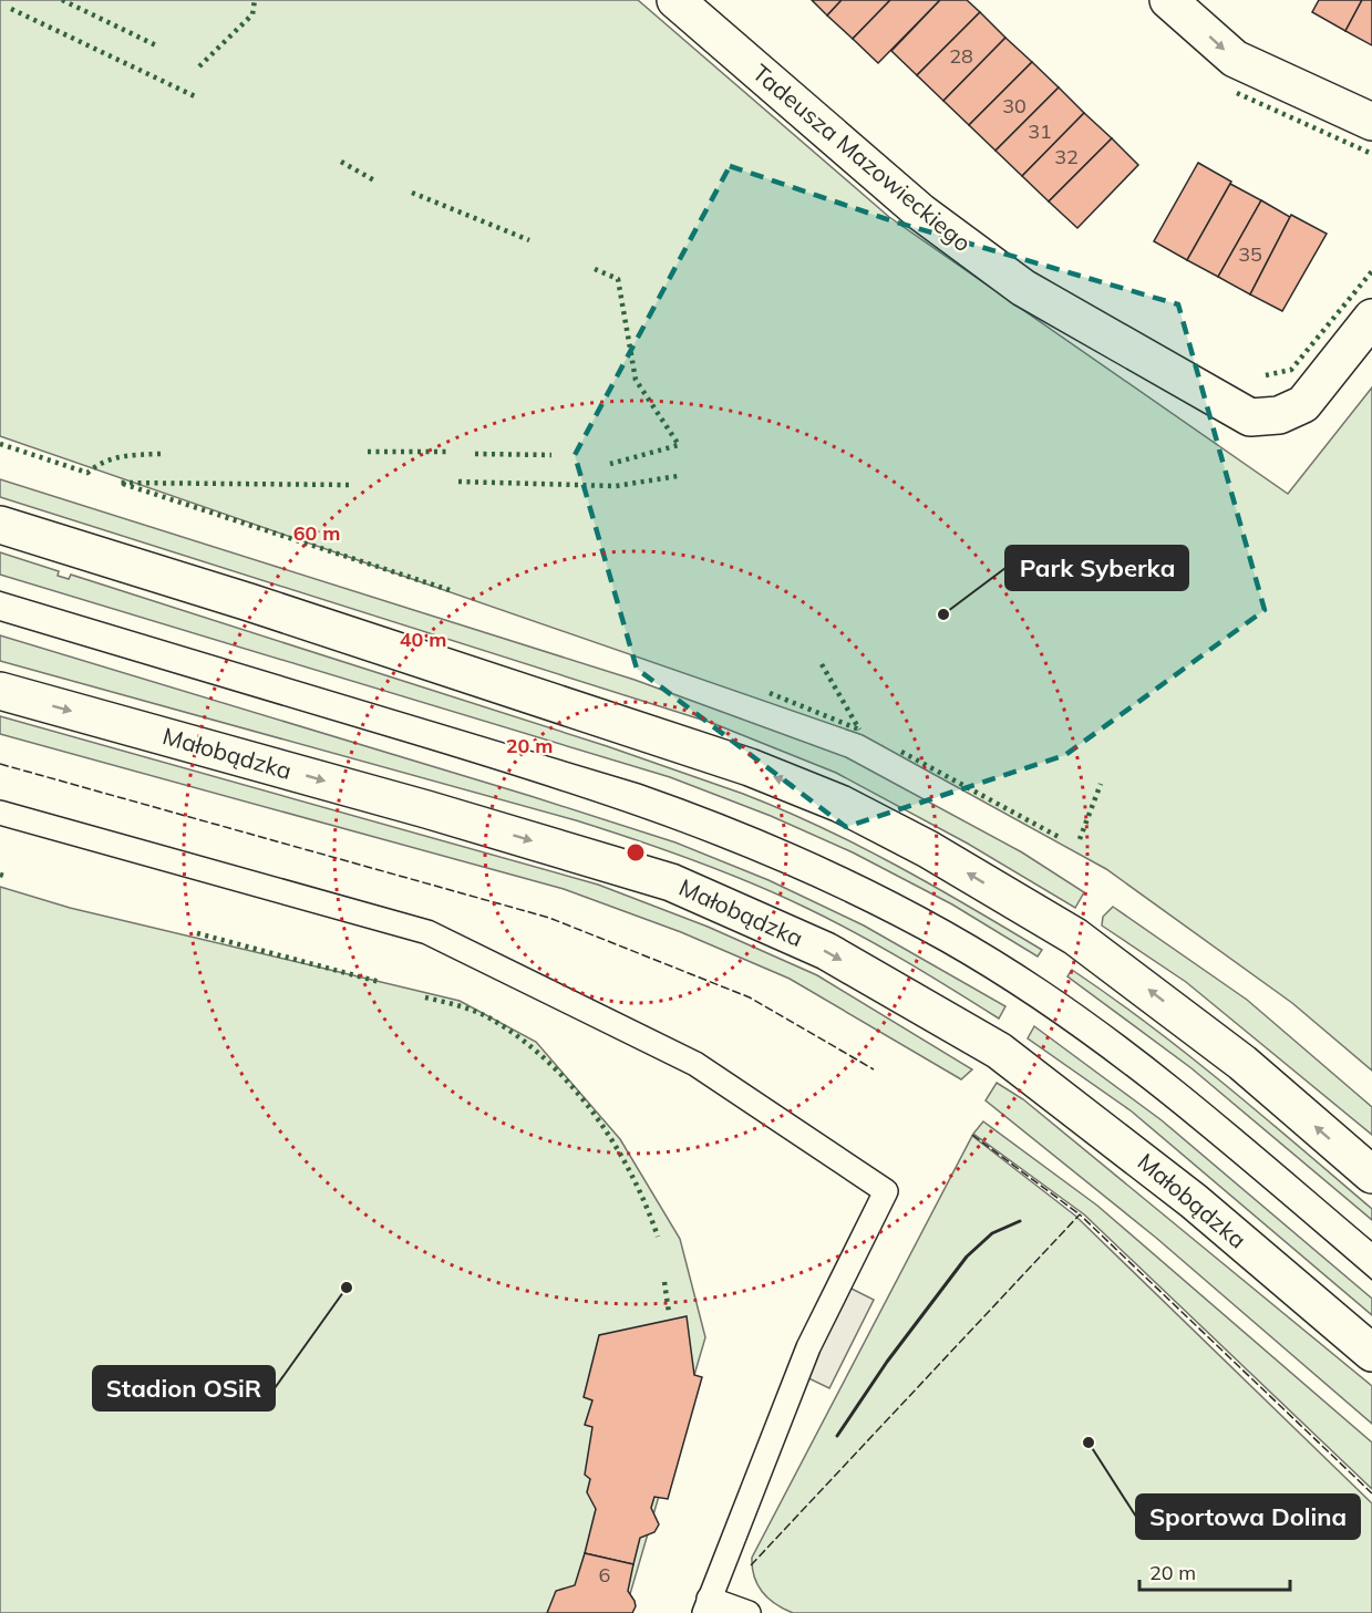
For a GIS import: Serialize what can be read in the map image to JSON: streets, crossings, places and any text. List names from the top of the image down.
{
  "streets": {
    "street": ["Tadeusza Mazowieckiego", "Małobądzka"]
  },
  "places": ["Park Syberka", "Stadion OSiR", "Sportowa Dolina"],
  "house_numbers": [
    "28",
    "30",
    "31",
    "32",
    "35",
    "6"
  ],
  "scale_bar": "20 m",
  "rings": ["60 m", "40 m", "20 m"]
}
